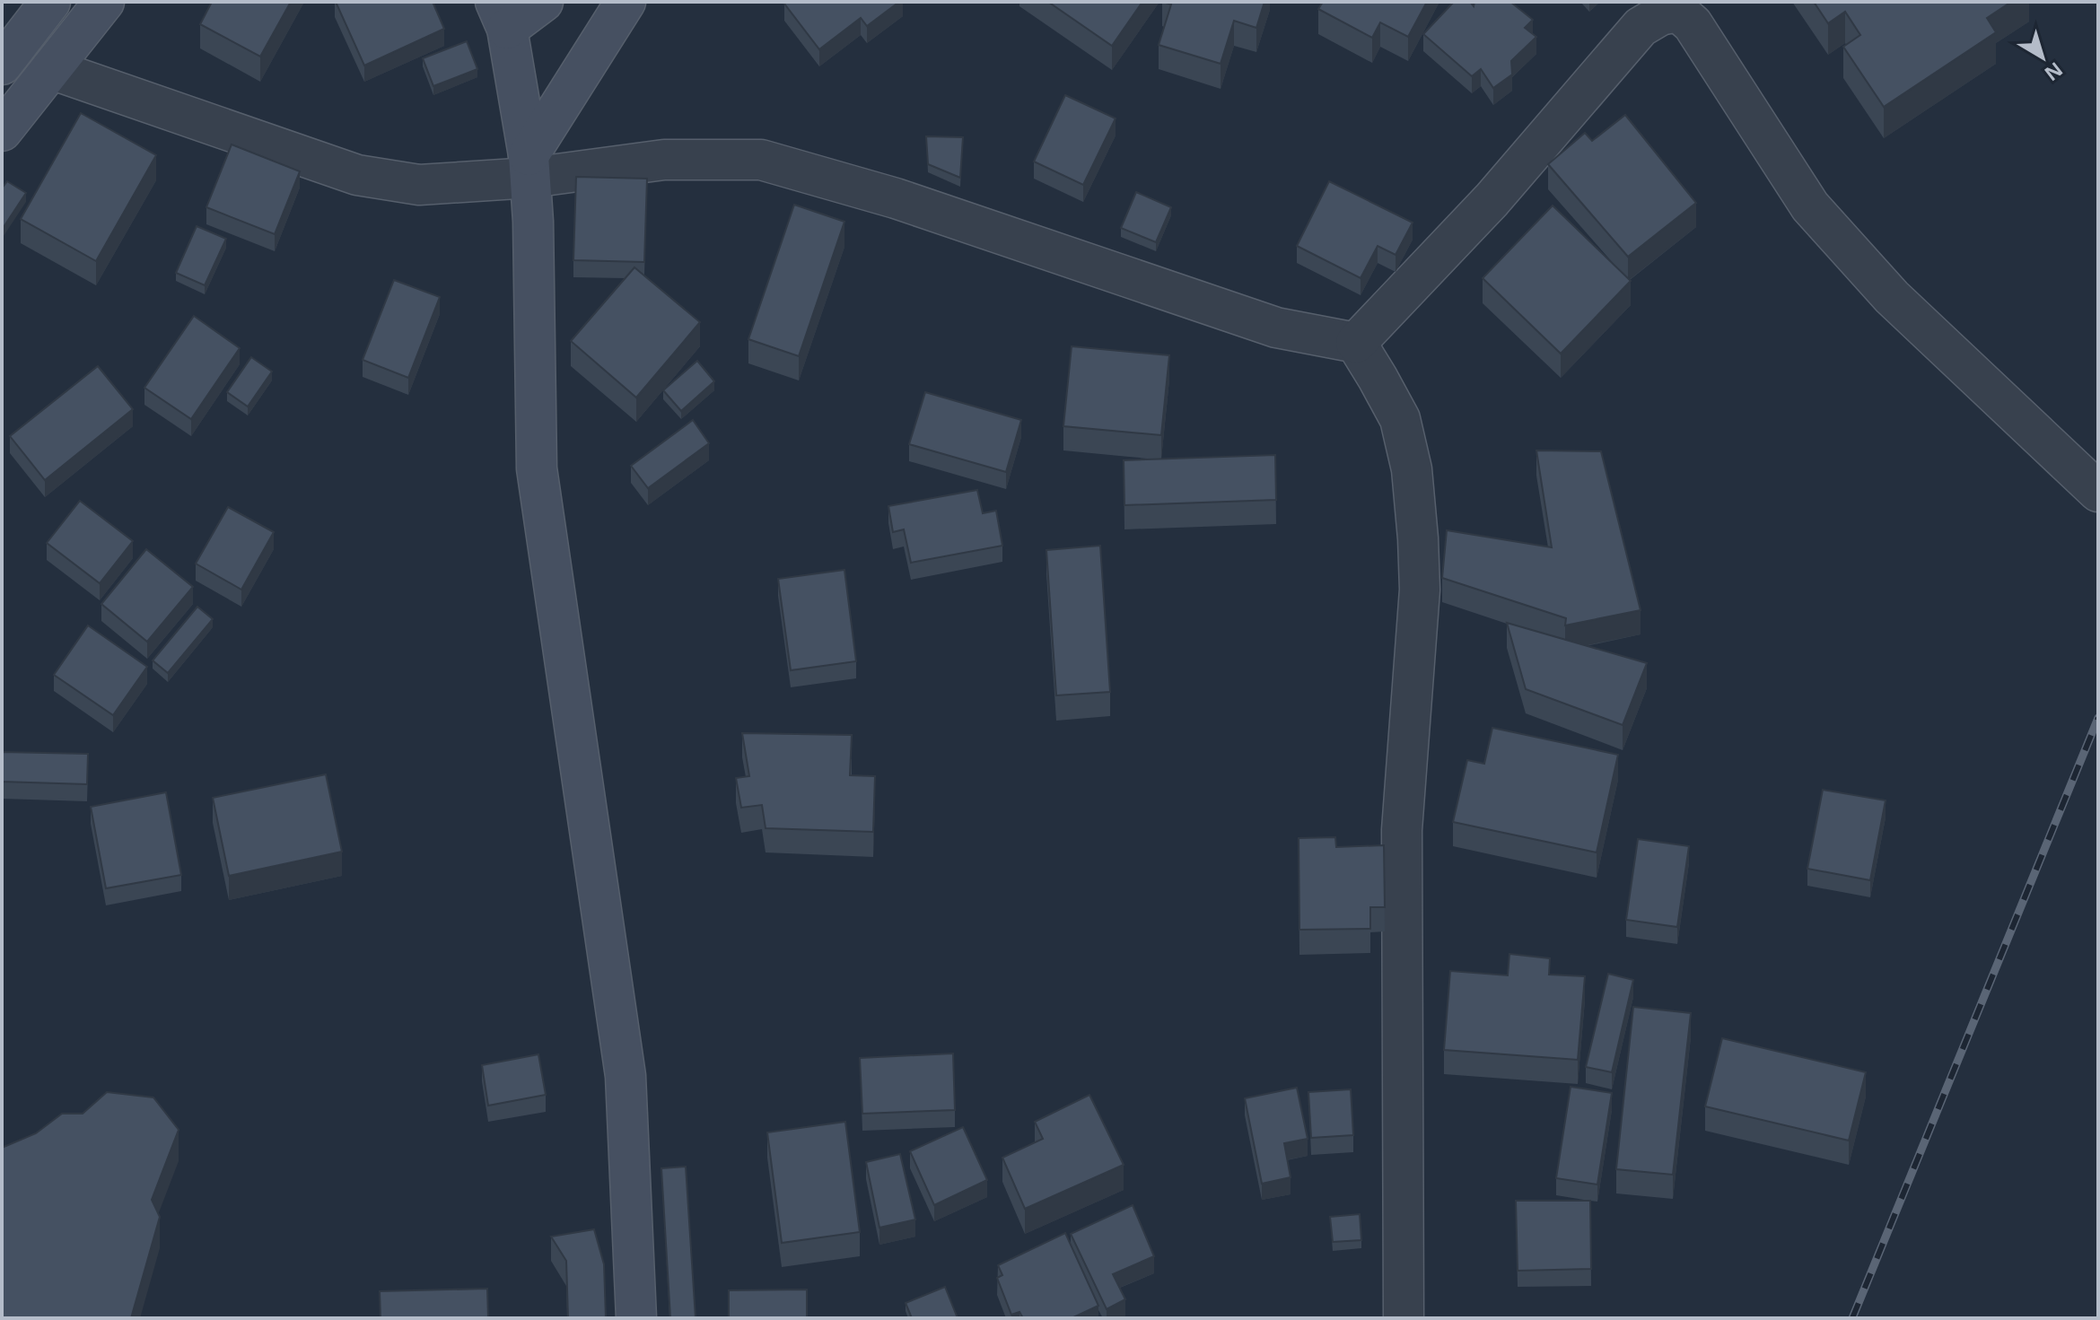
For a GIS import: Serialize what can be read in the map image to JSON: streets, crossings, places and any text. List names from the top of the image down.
{
  "north": "bottom right"
}
